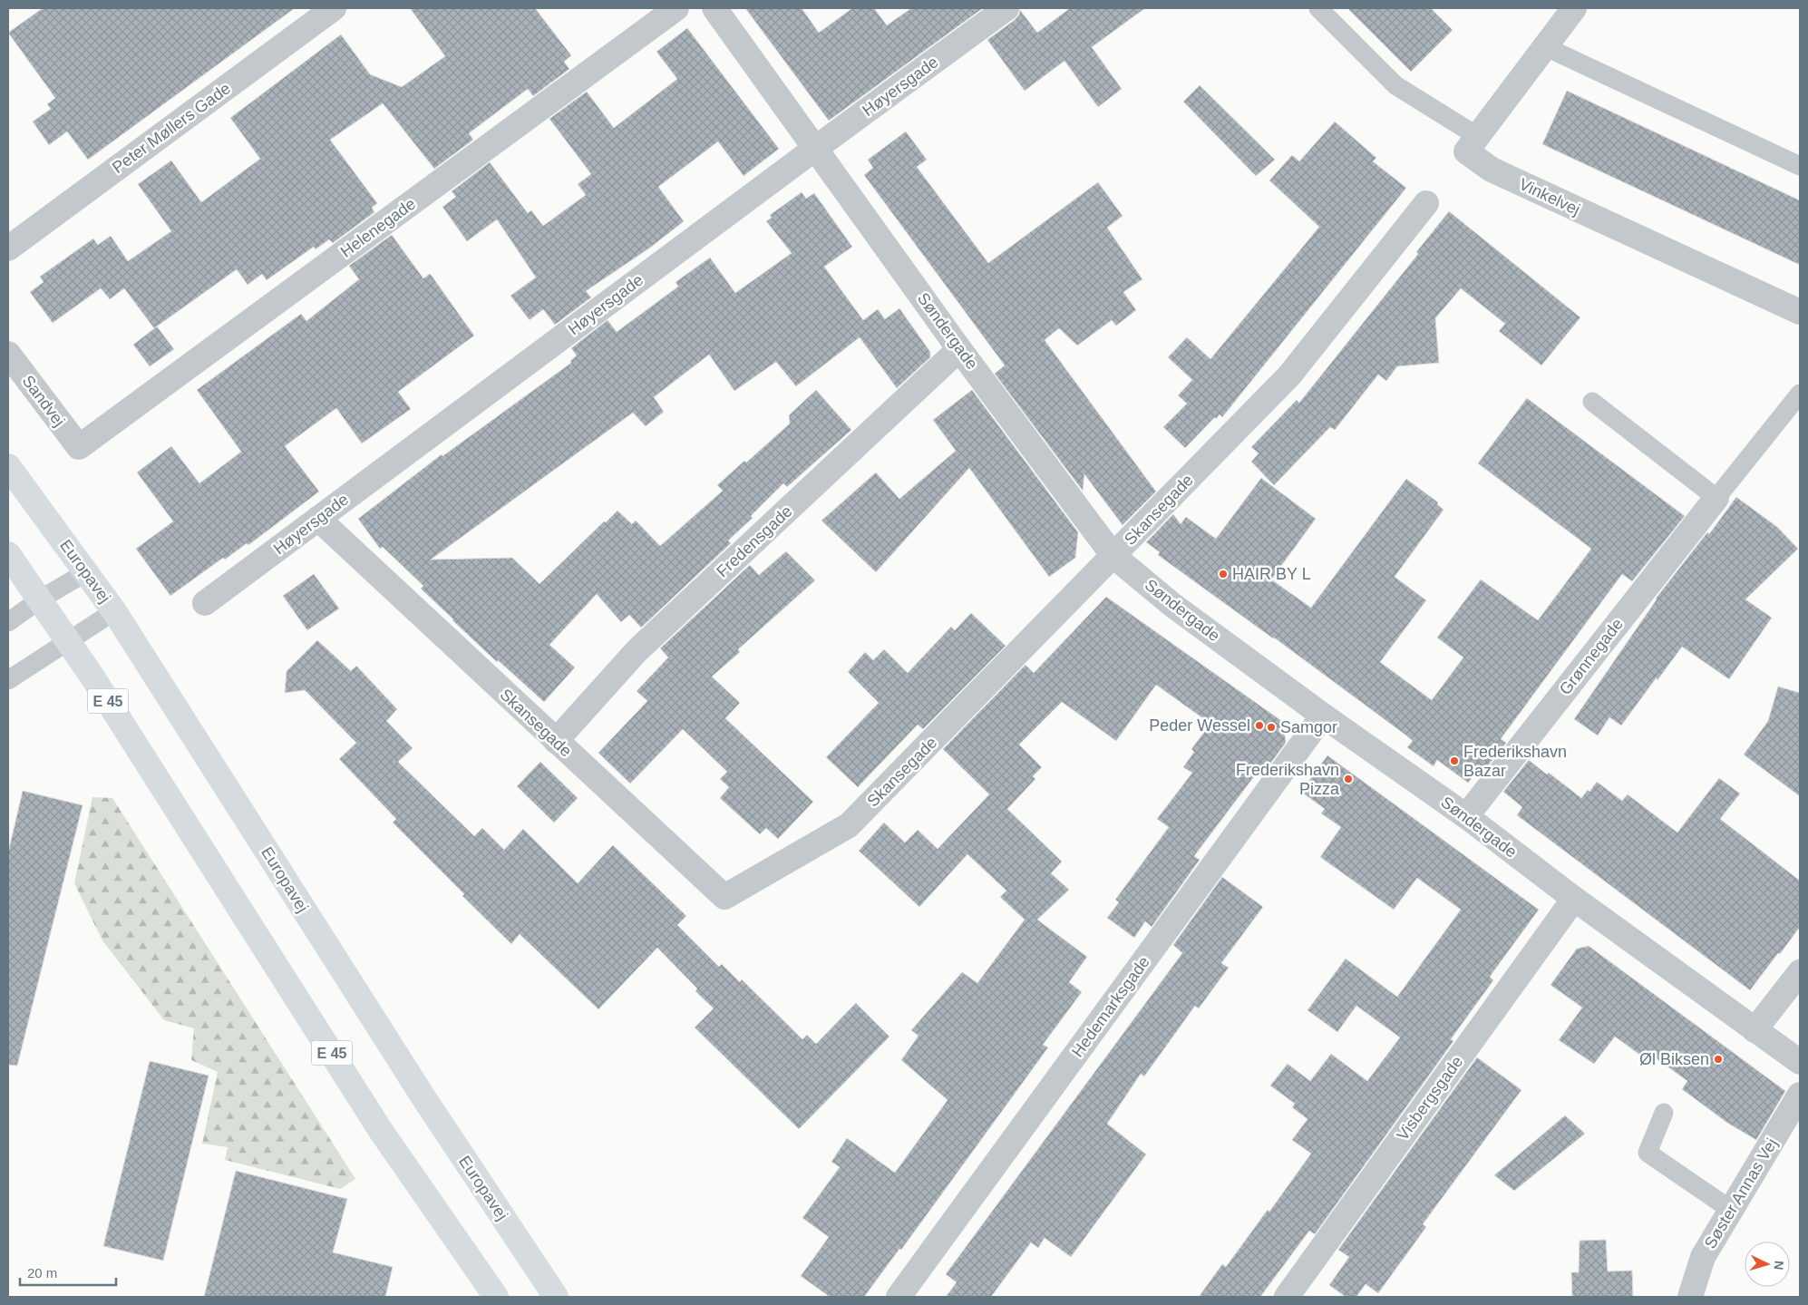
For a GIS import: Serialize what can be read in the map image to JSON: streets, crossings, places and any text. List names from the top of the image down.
{
  "streets": {
    "main road": ["Europavej", "E 45"],
    "street": [
      "Høyersgade",
      "Peter Møllers Gade",
      "Vinkelvej",
      "Helenegade",
      "Søndergade",
      "Sandvej",
      "Skansegade",
      "Fredensgade",
      "Grønnegade",
      "Hedemarksgade",
      "Visbergsgade",
      "Søster Annas Vej"
    ]
  },
  "crossings": [
    ["Høyersgade", "Søndergade"],
    ["Høyersgade", "Skansegade"],
    ["Helenegade", "Sandvej"],
    ["Søndergade", "Skansegade"],
    ["Søndergade", "Fredensgade"],
    ["Søndergade", "Grønnegade"],
    ["Søndergade", "Hedemarksgade"],
    ["Søndergade", "Visbergsgade"],
    ["Skansegade", "Fredensgade"]
  ],
  "places": [
    "HAIR BY L",
    "Peder Wessel",
    "Samgor",
    "Frederikshavn Bazar",
    "Frederikshavn Pizza",
    "Øl Biksen"
  ],
  "scale_bar": "20 m",
  "north": "right"
}
